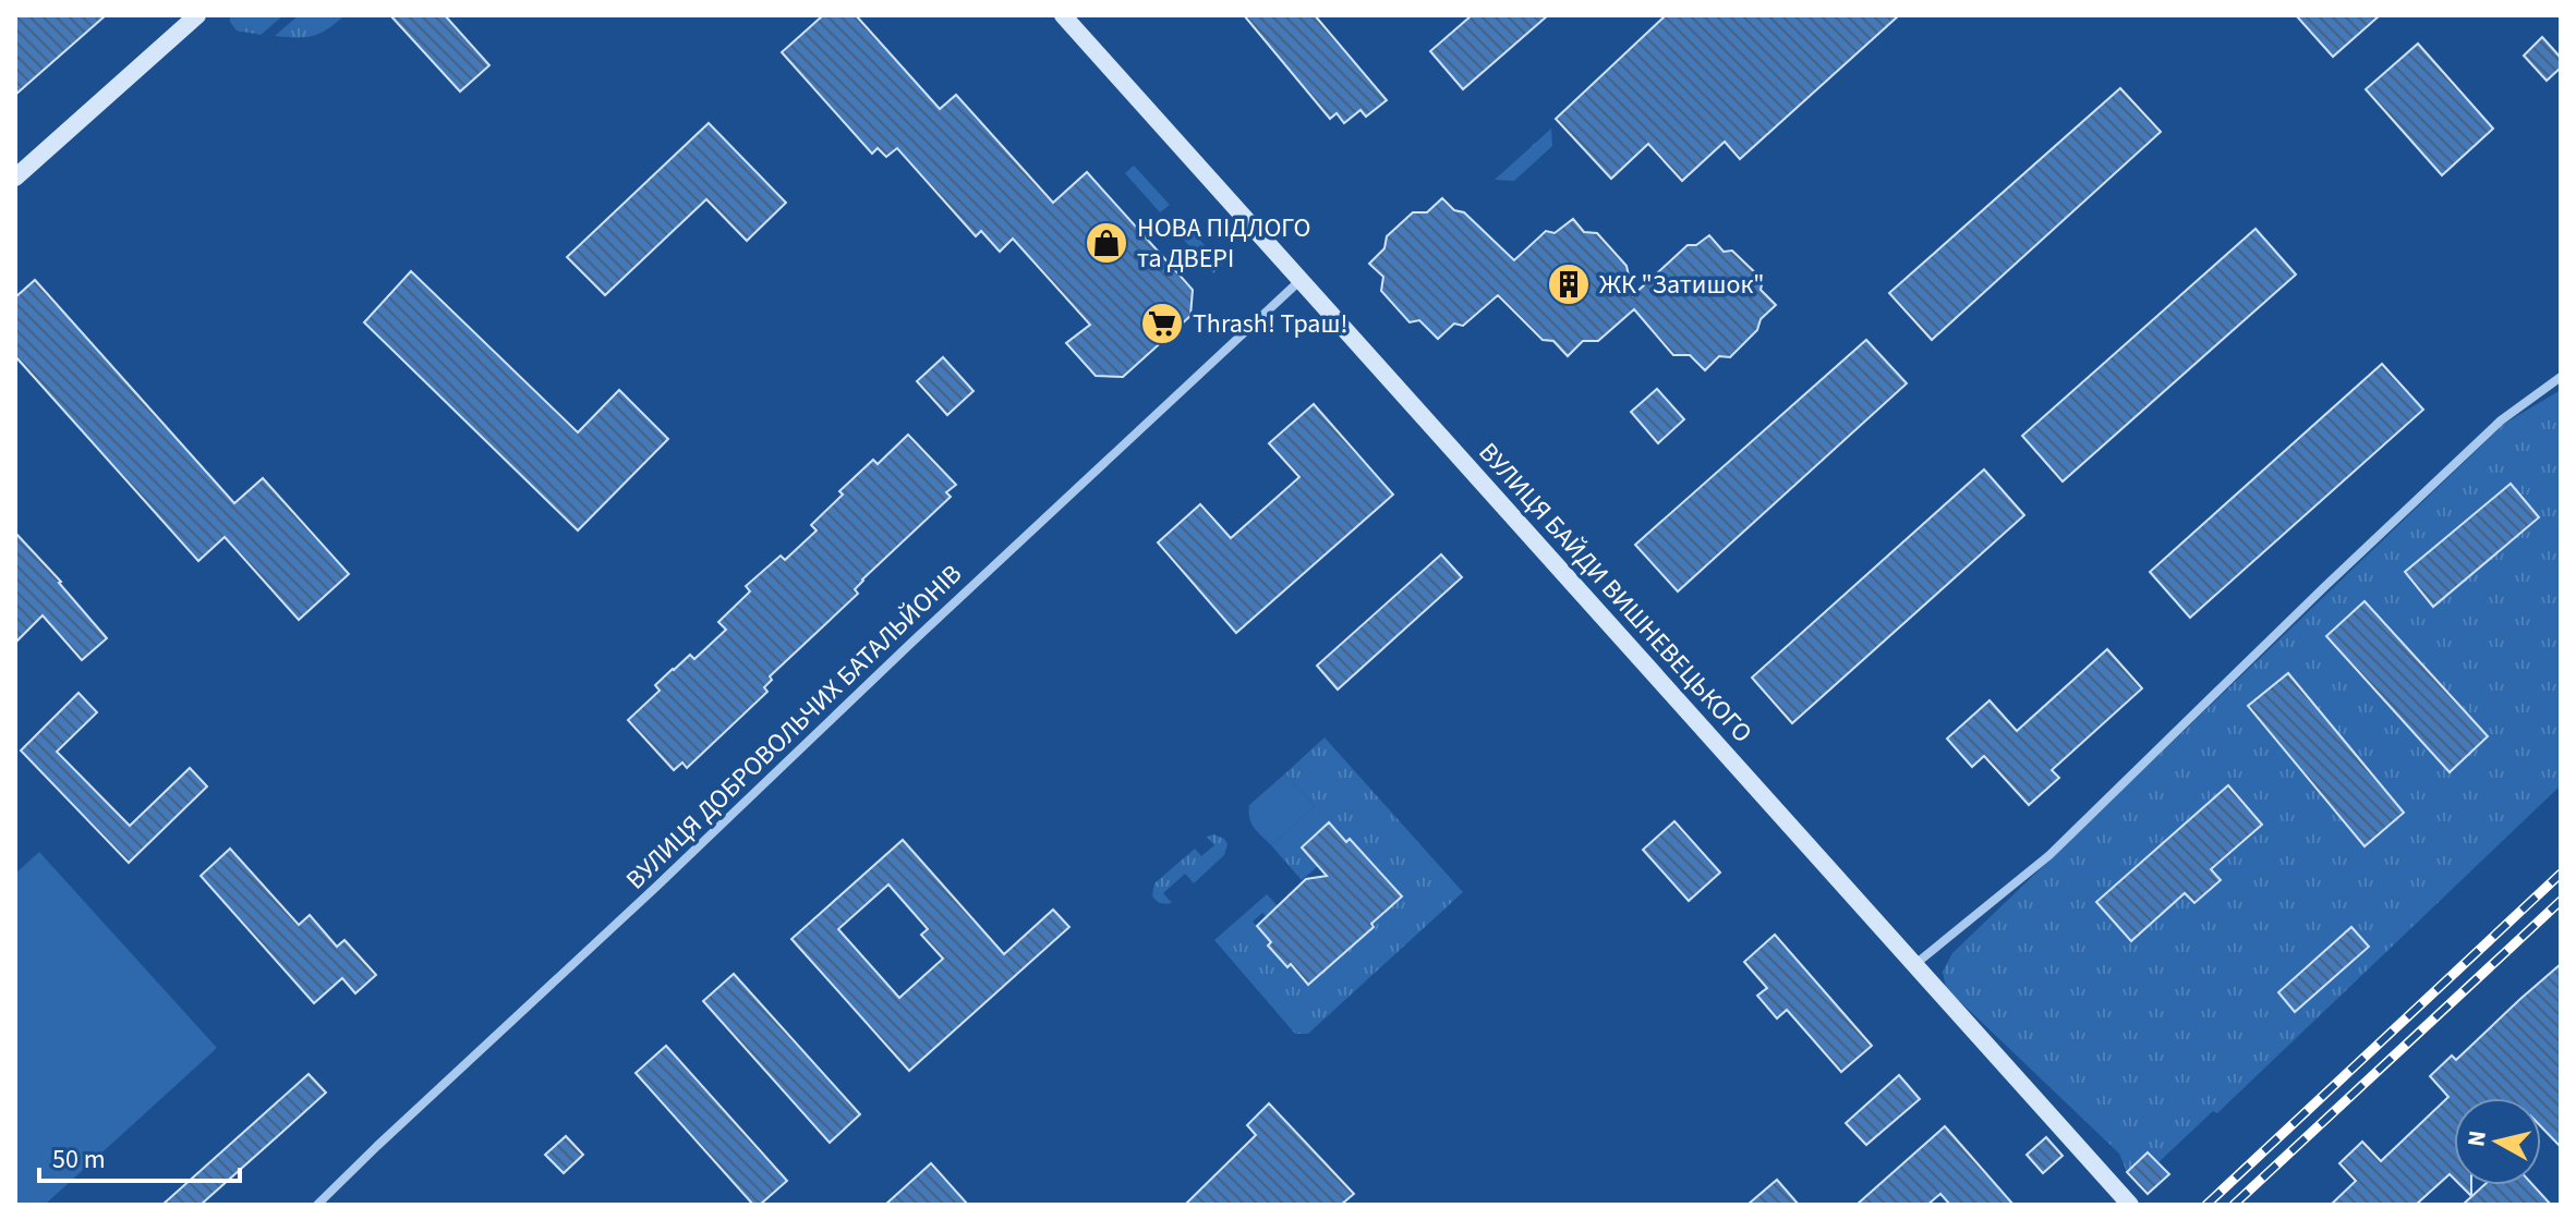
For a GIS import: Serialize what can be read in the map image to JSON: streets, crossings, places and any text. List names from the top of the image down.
{
  "streets": {
    "street": ["ВУЛИЦЯ БАЙДИ ВИШНЕВЕЦЬКОГО", "ВУЛИЦЯ ДОБРОВОЛЬЧИХ БАТАЛЬЙОНІВ"]
  },
  "crossings": [
    ["ВУЛИЦЯ БАЙДИ ВИШНЕВЕЦЬКОГО", "ВУЛИЦЯ ДОБРОВОЛЬЧИХ БАТАЛЬЙОНІВ"]
  ],
  "places": {
    "shop": ["НОВА ПІДЛОГО та ДВЕРІ"],
    "building": ["ЖК \"Затишок\""],
    "supermarket": ["Thrash! Траш!"]
  },
  "scale_bar": "50 m",
  "north": "left"
}
